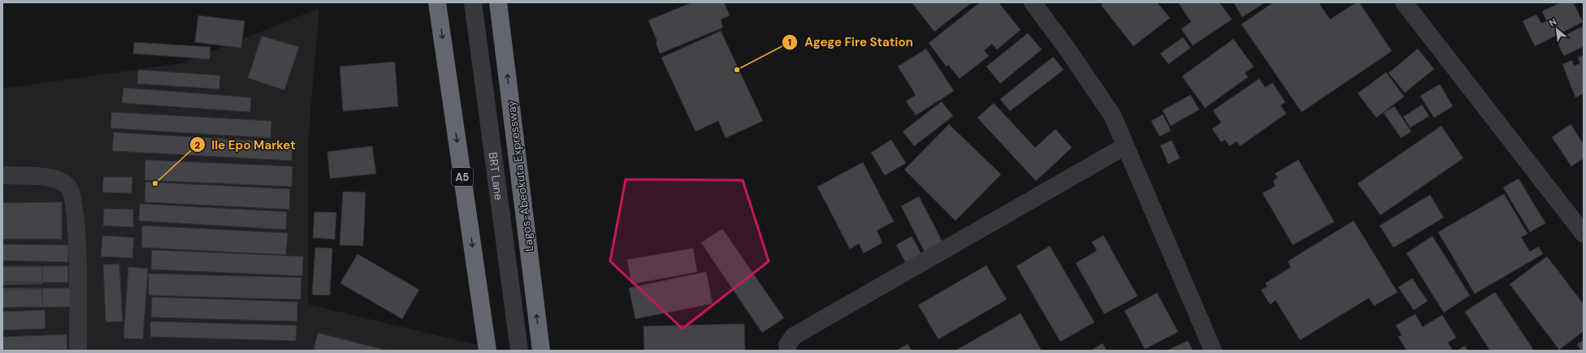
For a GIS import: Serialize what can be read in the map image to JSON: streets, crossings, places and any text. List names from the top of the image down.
{
  "streets": {
    "highway": ["Lagos-Abeokuta Expressway", "A5"],
    "street": ["BRT Lane"]
  },
  "places": ["Agege Fire Station", "Ile Epo Market"],
  "north": "top left"
}
